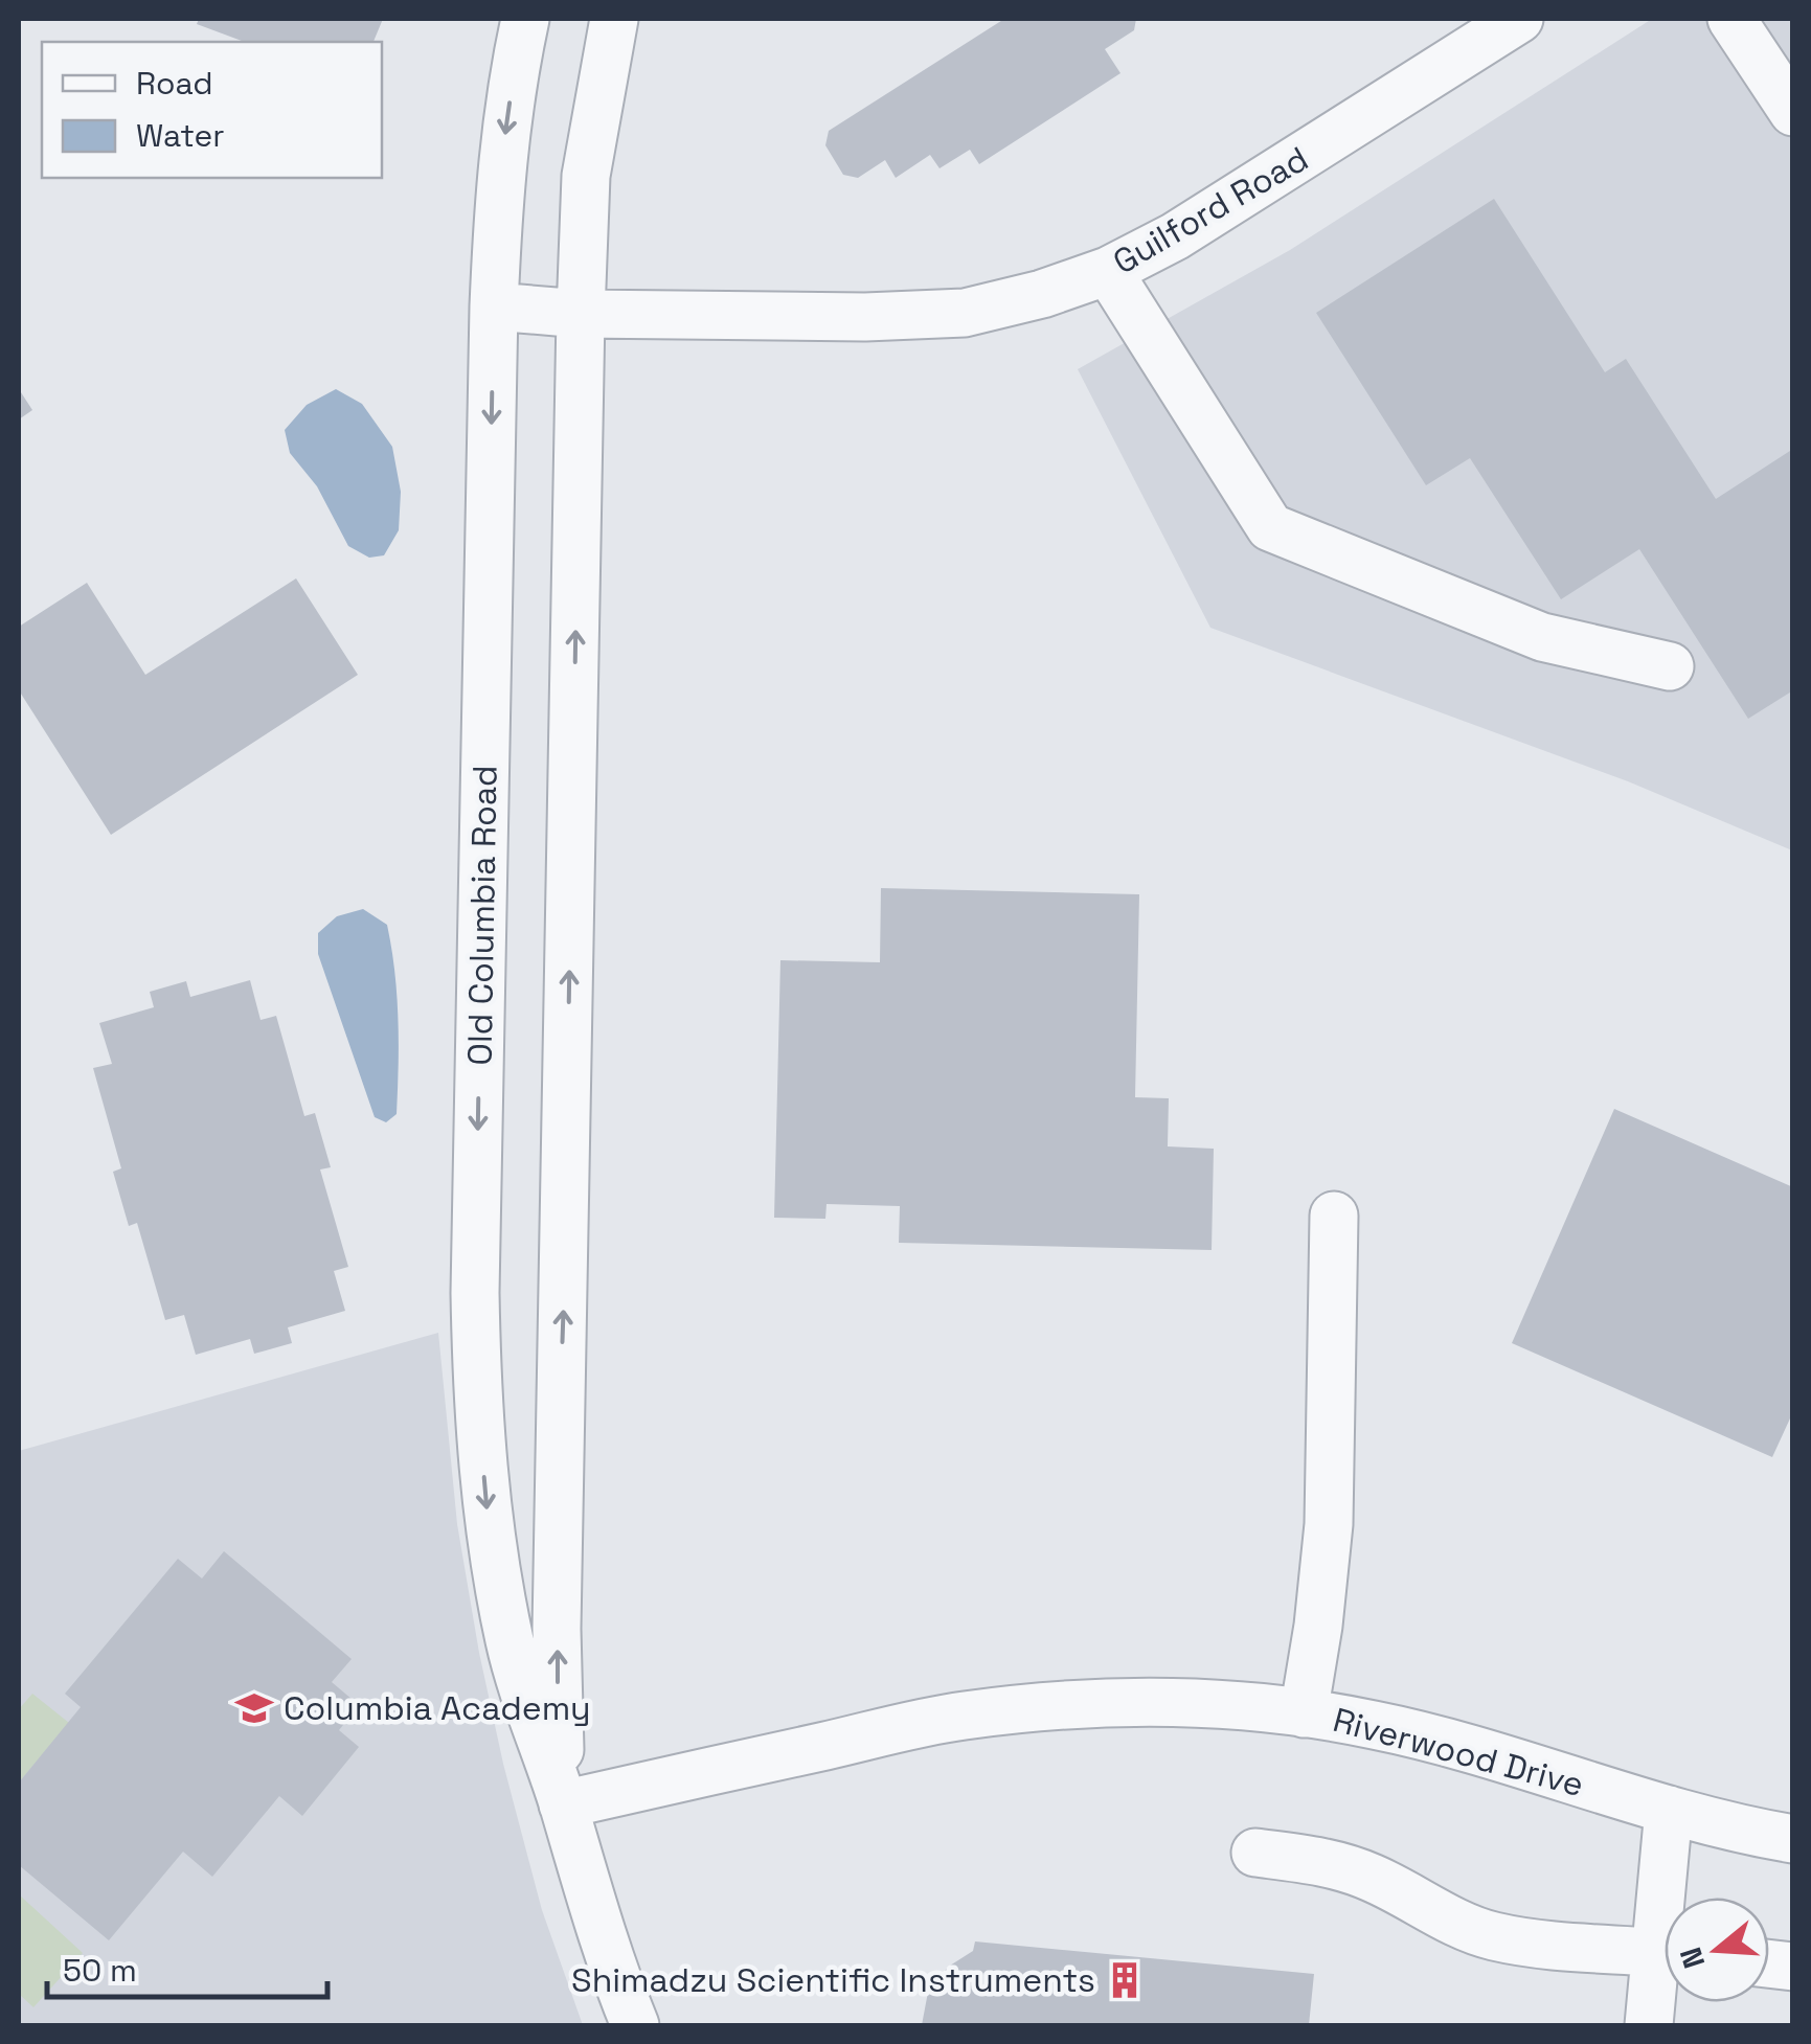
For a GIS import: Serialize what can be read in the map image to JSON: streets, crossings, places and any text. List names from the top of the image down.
{
  "streets": {
    "street": ["Guilford Road", "Old Columbia Road", "Riverwood Drive"]
  },
  "crossings": [
    ["Guilford Road", "Old Columbia Road"],
    ["Old Columbia Road", "Riverwood Drive"]
  ],
  "places": {
    "school or university": ["Columbia Academy"],
    "building": ["Shimadzu Scientific Instruments"]
  },
  "legend": ["Road", "Water"],
  "scale_bar": "50 m",
  "north": "left"
}
